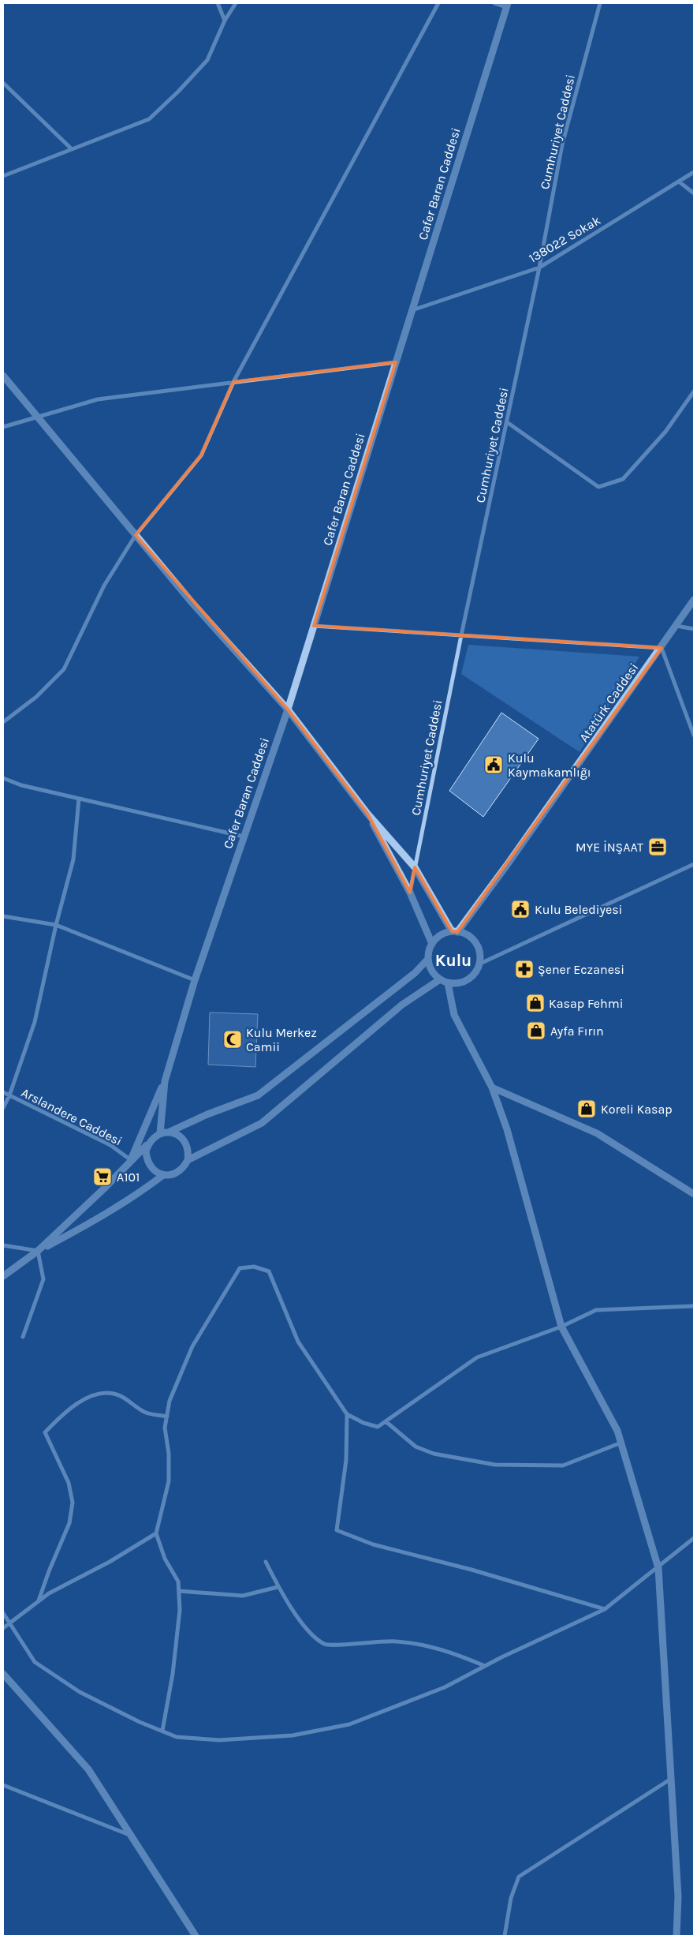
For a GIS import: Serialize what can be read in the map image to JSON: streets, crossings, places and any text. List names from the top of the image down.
{
  "streets": {
    "street": [
      "Cumhuriyet Caddesi",
      "Cafer Baran Caddesi",
      "138022 Sokak",
      "Atatürk Caddesi",
      "Arslandere Caddesi"
    ]
  },
  "crossings": [
    ["Cumhuriyet Caddesi", "138022 Sokak"],
    ["Cafer Baran Caddesi", "138022 Sokak"]
  ],
  "districts": ["Kulu"],
  "places": {
    "public building": ["Kulu Kaymakamlığı", "Kulu Belediyesi"],
    "office": ["MYE İNŞAAT"],
    "pharmacy": ["Şener Eczanesi"],
    "shop": ["Kasap Fehmi", "Ayfa Fırın", "Koreli Kasap"],
    "mosque": ["Kulu Merkez Camii"],
    "supermarket": ["A101"]
  }
}
